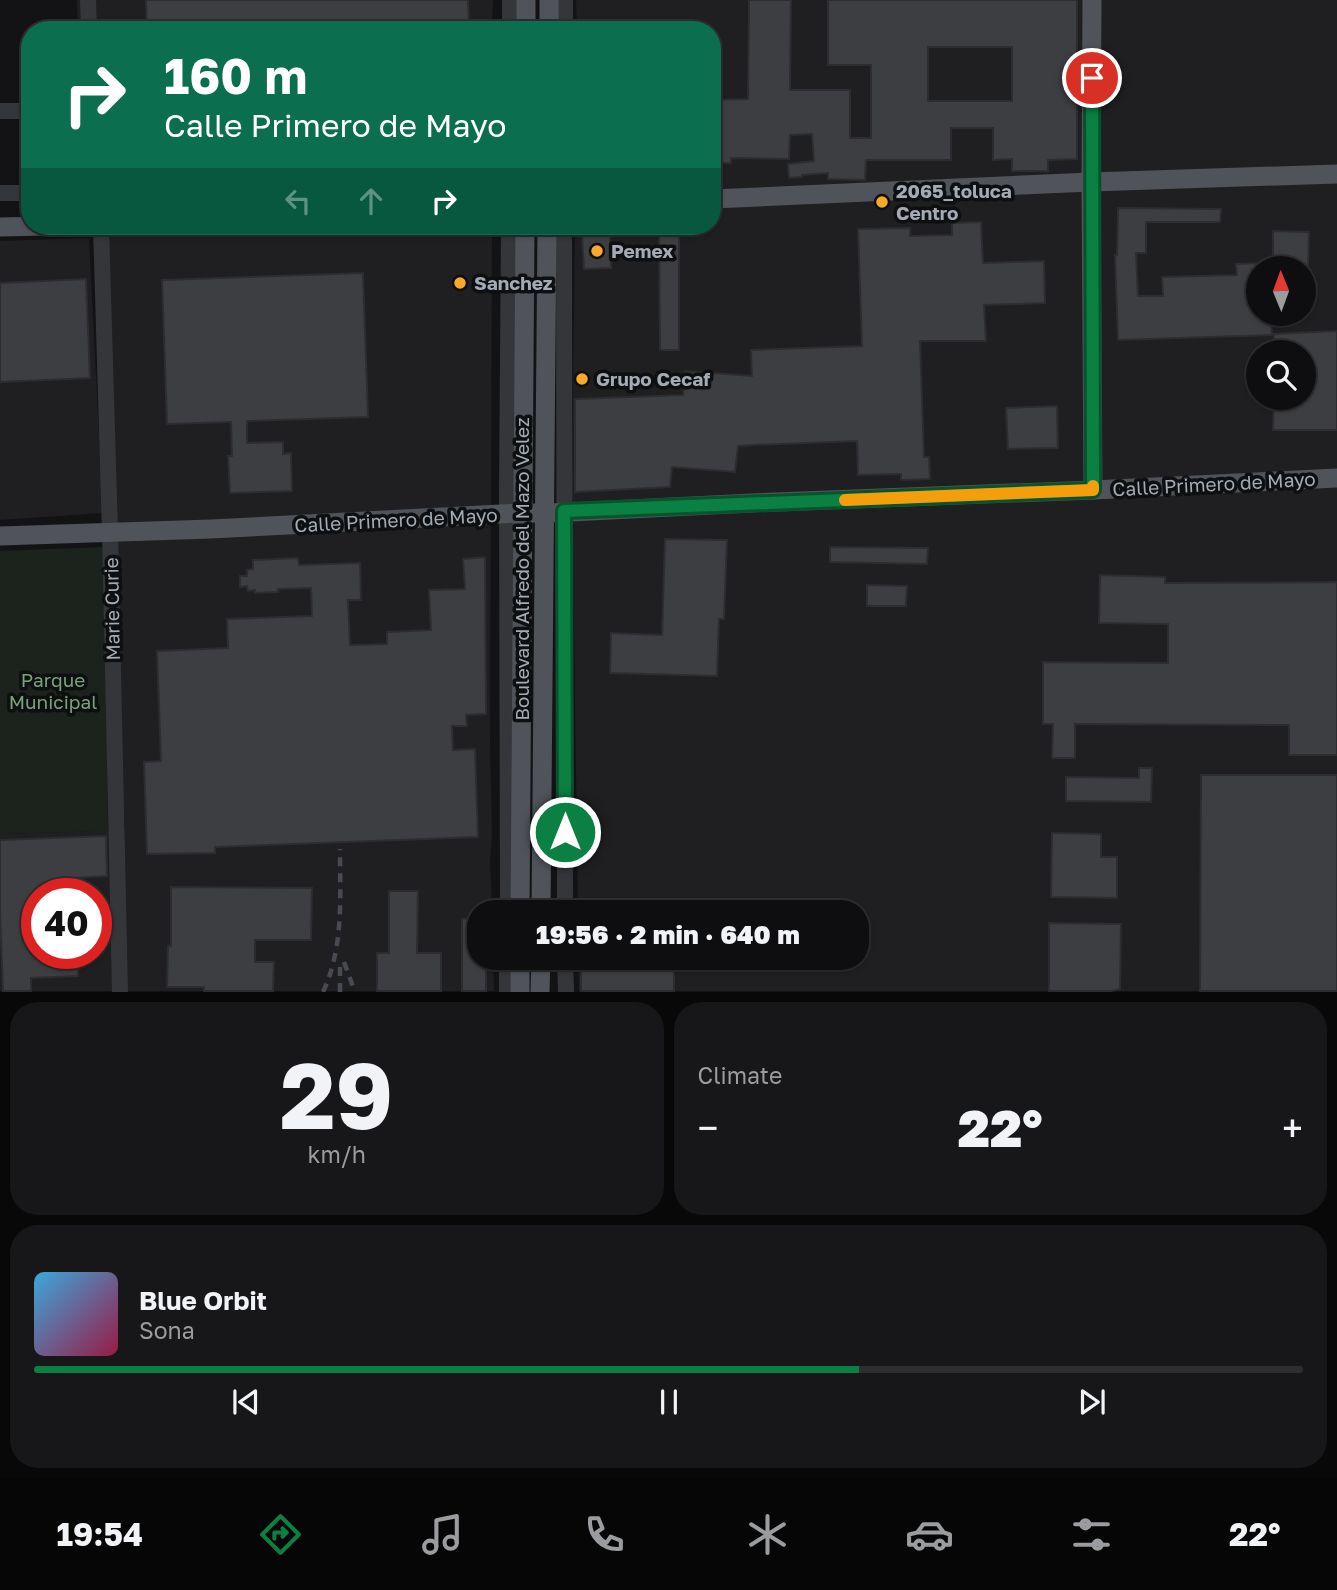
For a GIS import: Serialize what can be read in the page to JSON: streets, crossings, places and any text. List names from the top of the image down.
{
  "streets": {
    "main road": ["Calle Primero de Mayo", "Boulevard Alfredo del Mazo Velez"],
    "street": ["Marie Curie"]
  },
  "crossings": [
    ["Calle Primero de Mayo", "Boulevard Alfredo del Mazo Velez"],
    ["Calle Primero de Mayo", "Marie Curie"]
  ],
  "parks": ["Parque Municipal"],
  "places": [
    "2065_toluca Centro",
    "Pemex",
    "Sanchez",
    "Grupo Cecaf"
  ],
  "north": "top",
  "page": {
    "turn": ["160 m", "Calle Primero de Mayo"],
    "limit": "40",
    "trip": "19:56 · 2 min · 640 m",
    "tile": [
      ["29", "km/h"],
      "Climate"
    ],
    "heat": ["−", "22°", "+"],
    "song": ["Blue Orbit", "Sona"],
    "tabs": ["19:54", "22°"]
  }
}
